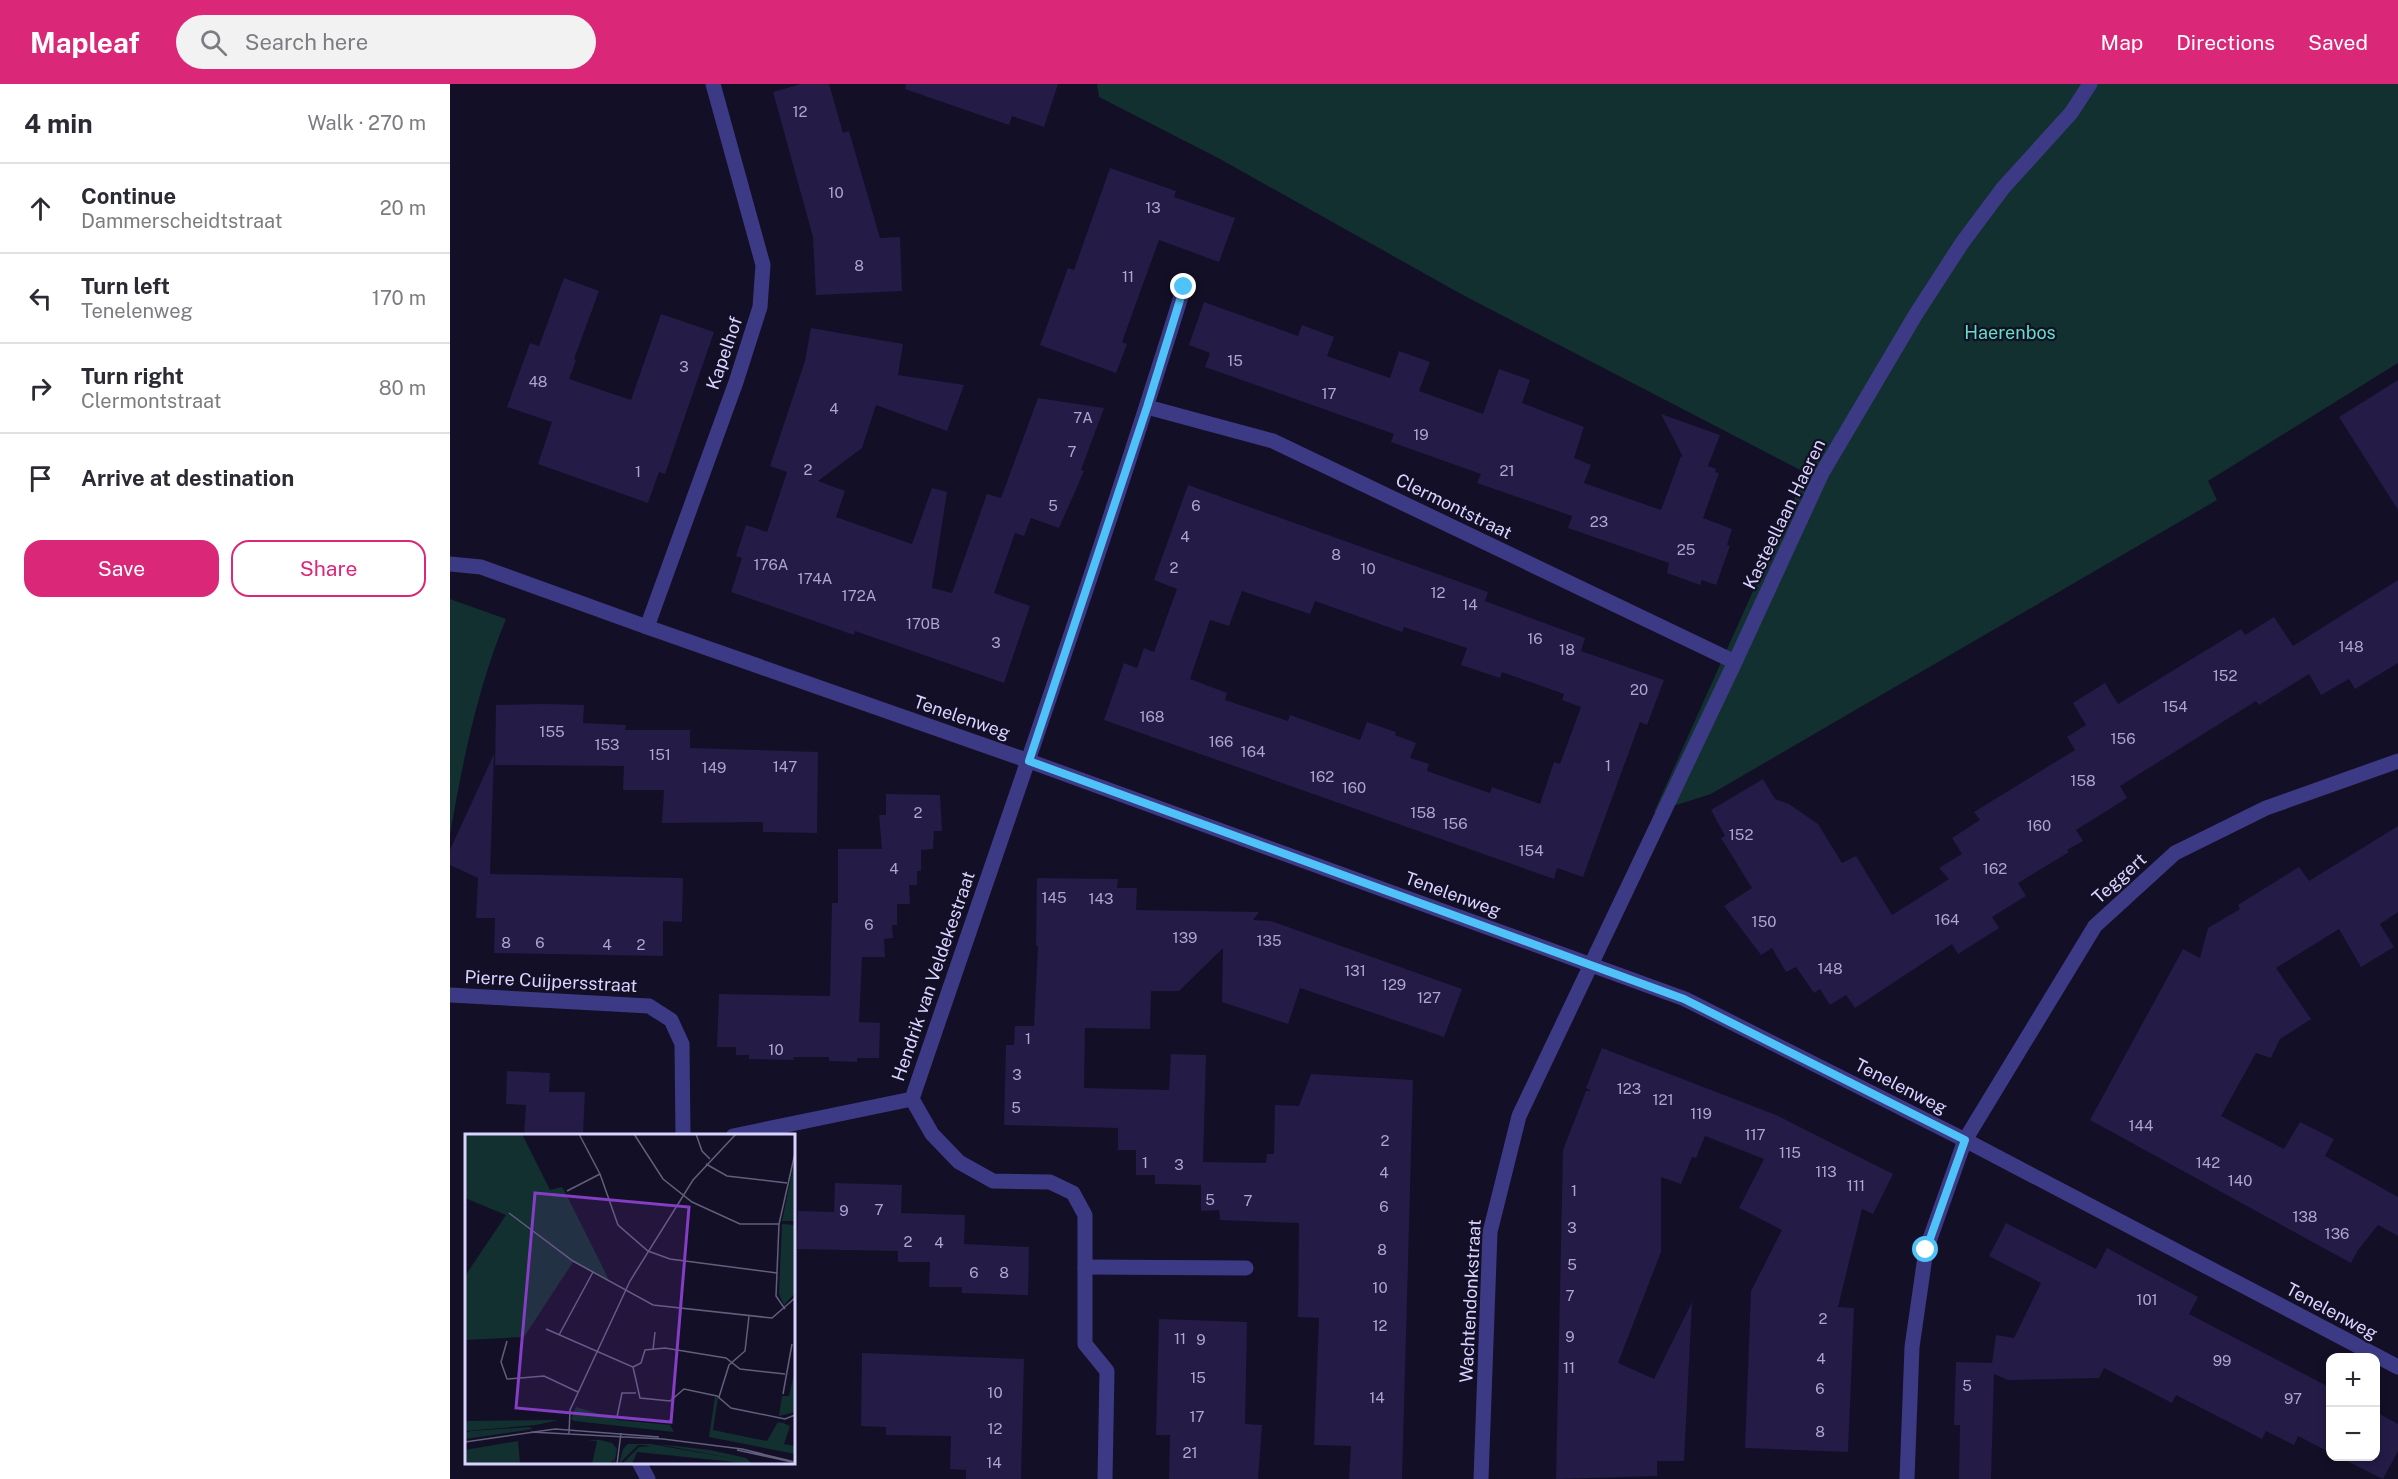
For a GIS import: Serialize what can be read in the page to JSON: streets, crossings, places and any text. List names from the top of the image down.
{
  "streets": {
    "street": [
      "Kapelhof",
      "Clermontstraat",
      "Kasteellaan Haeren",
      "Tenelenweg",
      "Teggert",
      "Hendrik van Veldekestraat",
      "Pierre Cuijpersstraat",
      "Wachtendonkstraat"
    ]
  },
  "crossings": [
    ["Kapelhof", "Tenelenweg"],
    ["Clermontstraat", "Kasteellaan Haeren"],
    ["Kasteellaan Haeren", "Tenelenweg"],
    ["Kasteellaan Haeren", "Wachtendonkstraat"],
    ["Tenelenweg", "Teggert"],
    ["Tenelenweg", "Hendrik van Veldekestraat"],
    ["Tenelenweg", "Wachtendonkstraat"]
  ],
  "parks": ["Haerenbos"],
  "house_numbers": [
    "12",
    "10",
    "13",
    "8",
    "11",
    "15",
    "3",
    "48",
    "17",
    "4",
    "7A",
    "19",
    "7",
    "2",
    "21",
    "1",
    "5",
    "6",
    "23",
    "4",
    "25",
    "8",
    "176A",
    "2",
    "10",
    "174A",
    "12",
    "172A",
    "14",
    "170B",
    "16",
    "3",
    "148",
    "18",
    "152",
    "20",
    "154",
    "168",
    "155",
    "156",
    "166",
    "153",
    "164",
    "151",
    "1",
    "147",
    "149",
    "162",
    "158",
    "160",
    "2",
    "158",
    "156",
    "160",
    "152",
    "154",
    "4",
    "162",
    "145",
    "143",
    "164",
    "150",
    "6",
    "139",
    "135",
    "8",
    "6",
    "4",
    "2",
    "148",
    "131",
    "129",
    "127",
    "1",
    "10",
    "3",
    "123",
    "121",
    "5",
    "119",
    "144",
    "117",
    "2",
    "115",
    "1",
    "142",
    "3",
    "113",
    "4",
    "140",
    "111",
    "1",
    "5",
    "7",
    "6",
    "7",
    "9",
    "138",
    "3",
    "136",
    "2",
    "4",
    "8",
    "5",
    "6",
    "8",
    "10",
    "7",
    "101",
    "2",
    "12",
    "9",
    "11",
    "9",
    "4",
    "99",
    "11",
    "15",
    "5",
    "6",
    "10",
    "14",
    "97",
    "17",
    "12",
    "8",
    "21",
    "14"
  ],
  "page": {
    "header": "Mapleaf",
    "search": "Search here",
    "nav": ["Map", "Directions", "Saved"],
    "heading": ["4 min", "Walk · 270 m"],
    "list": [
      ["Continue", "Dammerscheidtstraat", "20 m"],
      ["Turn left", "Tenelenweg", "170 m"],
      ["Turn right", "Clermontstraat", "80 m"],
      "Arrive at destination"
    ],
    "buttons": ["Save", "Share"],
    "map_buttons": ["+", "−"]
  }
}
